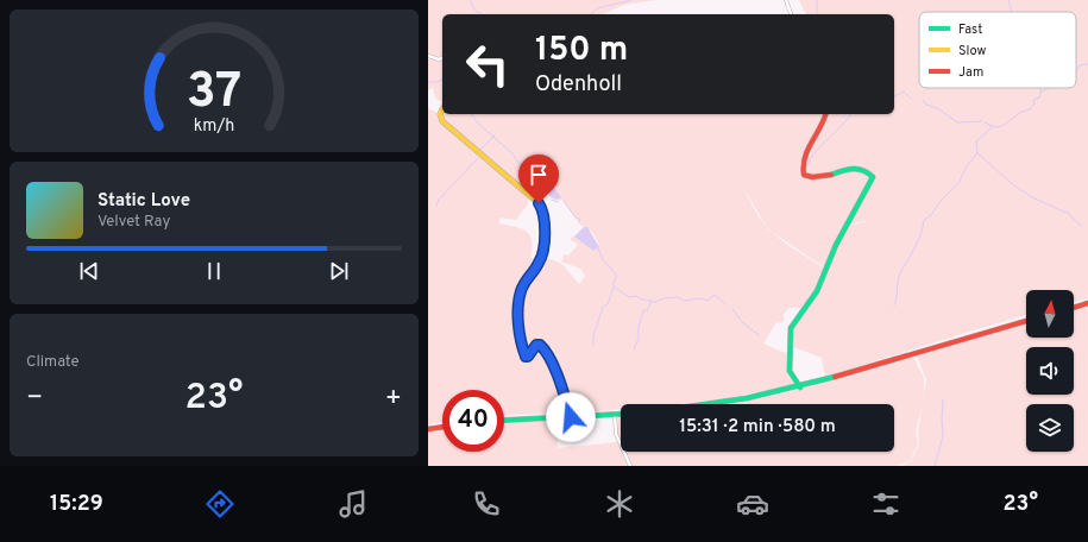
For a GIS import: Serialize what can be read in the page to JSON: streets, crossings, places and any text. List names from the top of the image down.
{
  "legend": ["Fast", "Slow", "Jam"],
  "north": "top",
  "page": {
    "turn": ["150 m", "Odenholl"],
    "song": ["Static Love", "Velvet Ray"],
    "tile": "Climate",
    "heat": ["−", "23°", "+"],
    "limit": "40",
    "trip": "15:31 · 2 min · 580 m",
    "tabs": ["15:29", "23°"],
    "gauge": ["37", "km/h"]
  }
}
